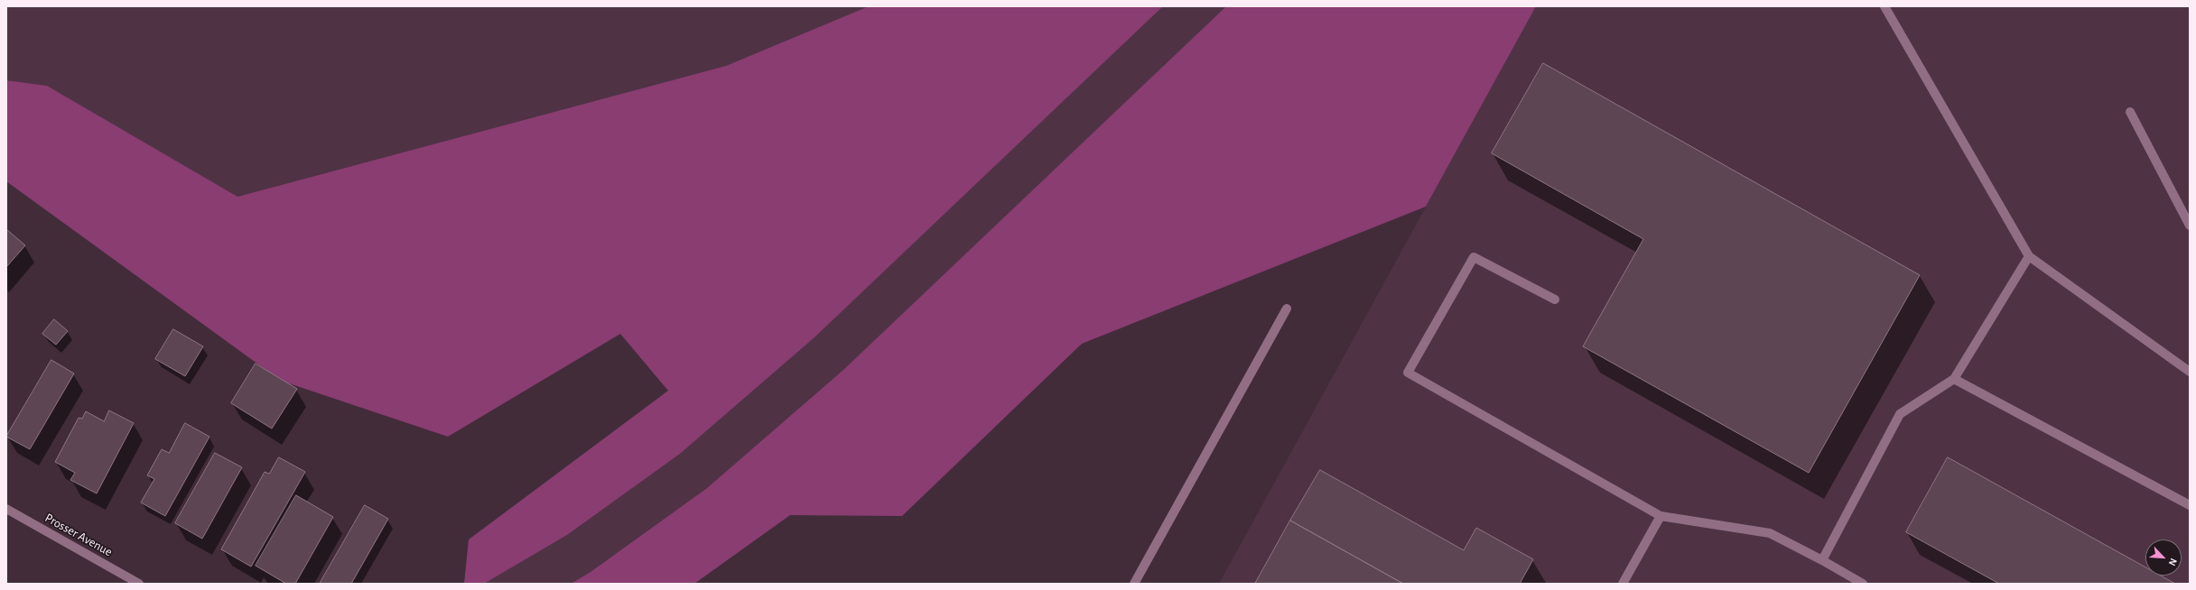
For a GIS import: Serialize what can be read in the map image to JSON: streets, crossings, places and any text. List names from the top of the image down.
{
  "streets": {
    "street": ["Prosser Avenue"]
  },
  "north": "bottom right"
}
